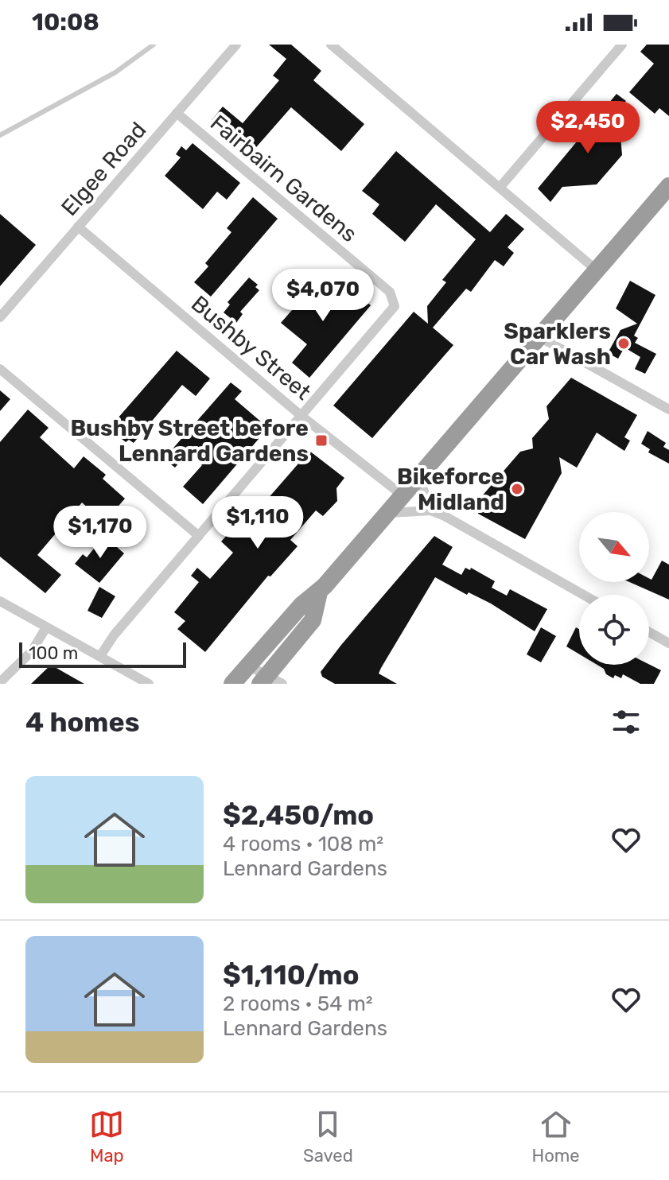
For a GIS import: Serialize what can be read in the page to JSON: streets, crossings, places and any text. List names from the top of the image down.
{
  "streets": {
    "street": ["Elgee Road", "Fairbairn Gardens", "Bushby Street"]
  },
  "crossings": [
    ["Elgee Road", "Fairbairn Gardens"],
    ["Elgee Road", "Bushby Street"],
    ["Fairbairn Gardens", "Bushby Street"]
  ],
  "places": {
    "other": ["Sparklers Car Wash", "Bikeforce Midland"],
    "transit": ["Bushby Street before Lennard Gardens"]
  },
  "scale_bar": "100 m",
  "north": "bottom right",
  "page": {
    "status": "10:08",
    "price": [
      "$2,450",
      "$4,070",
      "$1,110",
      "$1,170"
    ],
    "scale": "100 m",
    "heading": "4 homes",
    "list": [
      {
        "name": "$2,450/mo",
        "note": "4 rooms · 108 m² · Lennard Gardens"
      },
      {
        "name": "$1,110/mo",
        "note": "2 rooms · 54 m² · Lennard Gardens"
      }
    ],
    "tabs": ["Map", "Saved", "Home"]
  }
}
